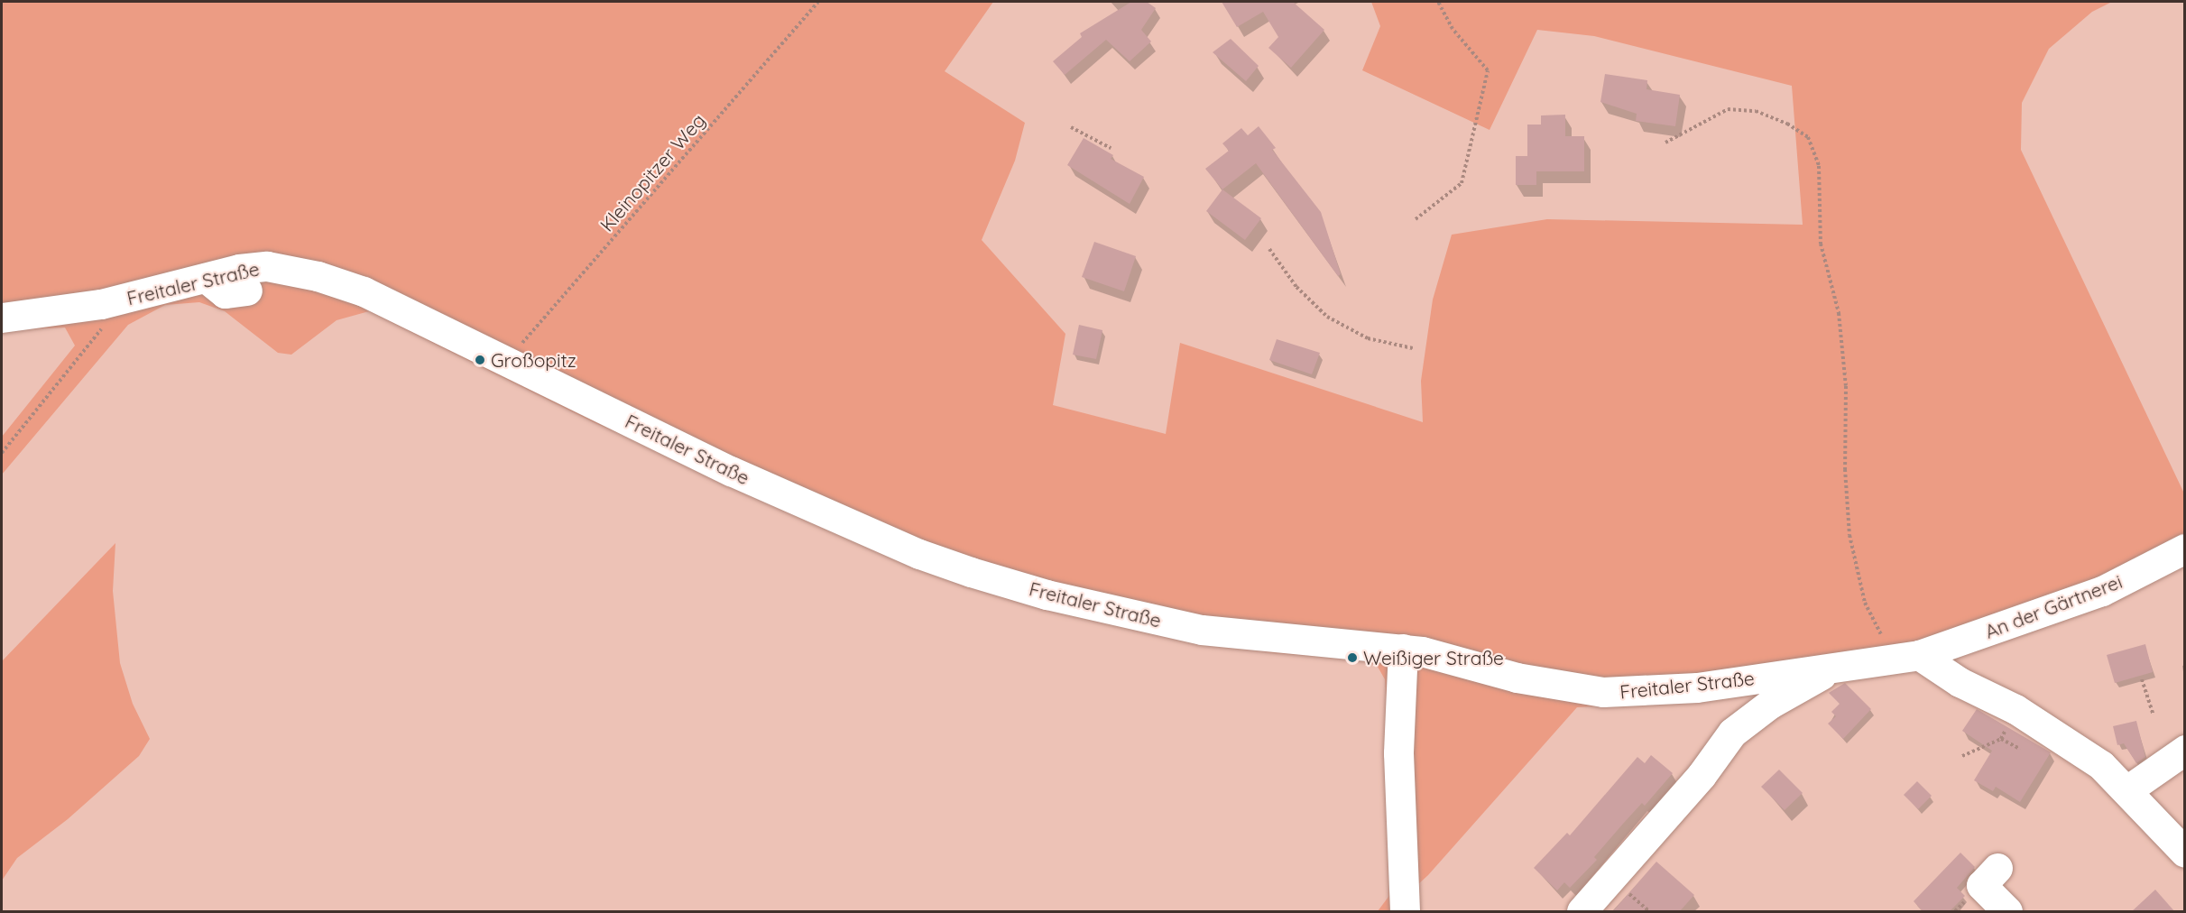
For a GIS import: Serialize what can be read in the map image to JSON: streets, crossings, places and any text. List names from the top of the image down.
{
  "streets": {
    "street": ["Freitaler Straße", "An der Gärtnerei"],
    "path": ["Kleinopitzer Weg"]
  },
  "crossings": [
    ["Kleinopitzer Weg", "Freitaler Straße"],
    ["Freitaler Straße", "An der Gärtnerei"]
  ],
  "places": ["Großopitz", "Weißiger Straße"]
}
